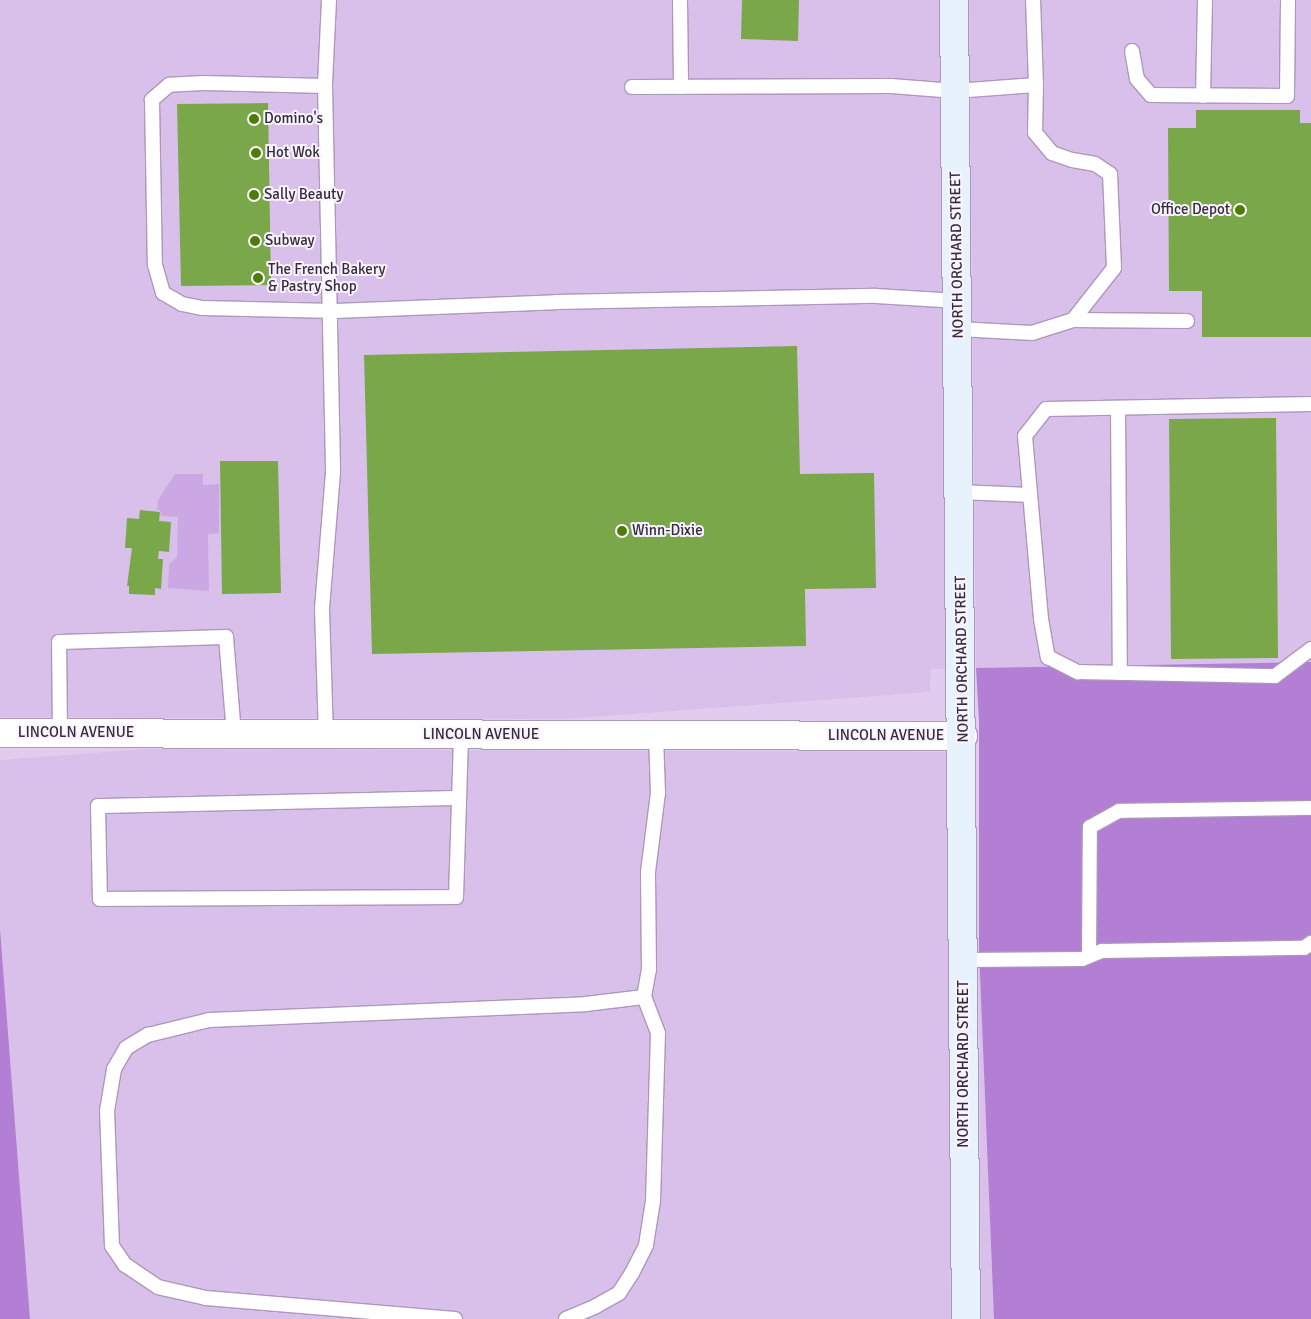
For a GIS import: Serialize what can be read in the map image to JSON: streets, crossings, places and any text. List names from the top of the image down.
{
  "streets": {
    "street": ["NORTH ORCHARD STREET", "LINCOLN AVENUE"]
  },
  "crossings": [
    ["NORTH ORCHARD STREET", "LINCOLN AVENUE"]
  ],
  "places": [
    "Domino's",
    "Hot Wok",
    "Sally Beauty",
    "Office Depot",
    "Subway",
    "The French Bakery & Pastry Shop",
    "Winn-Dixie"
  ]
}
